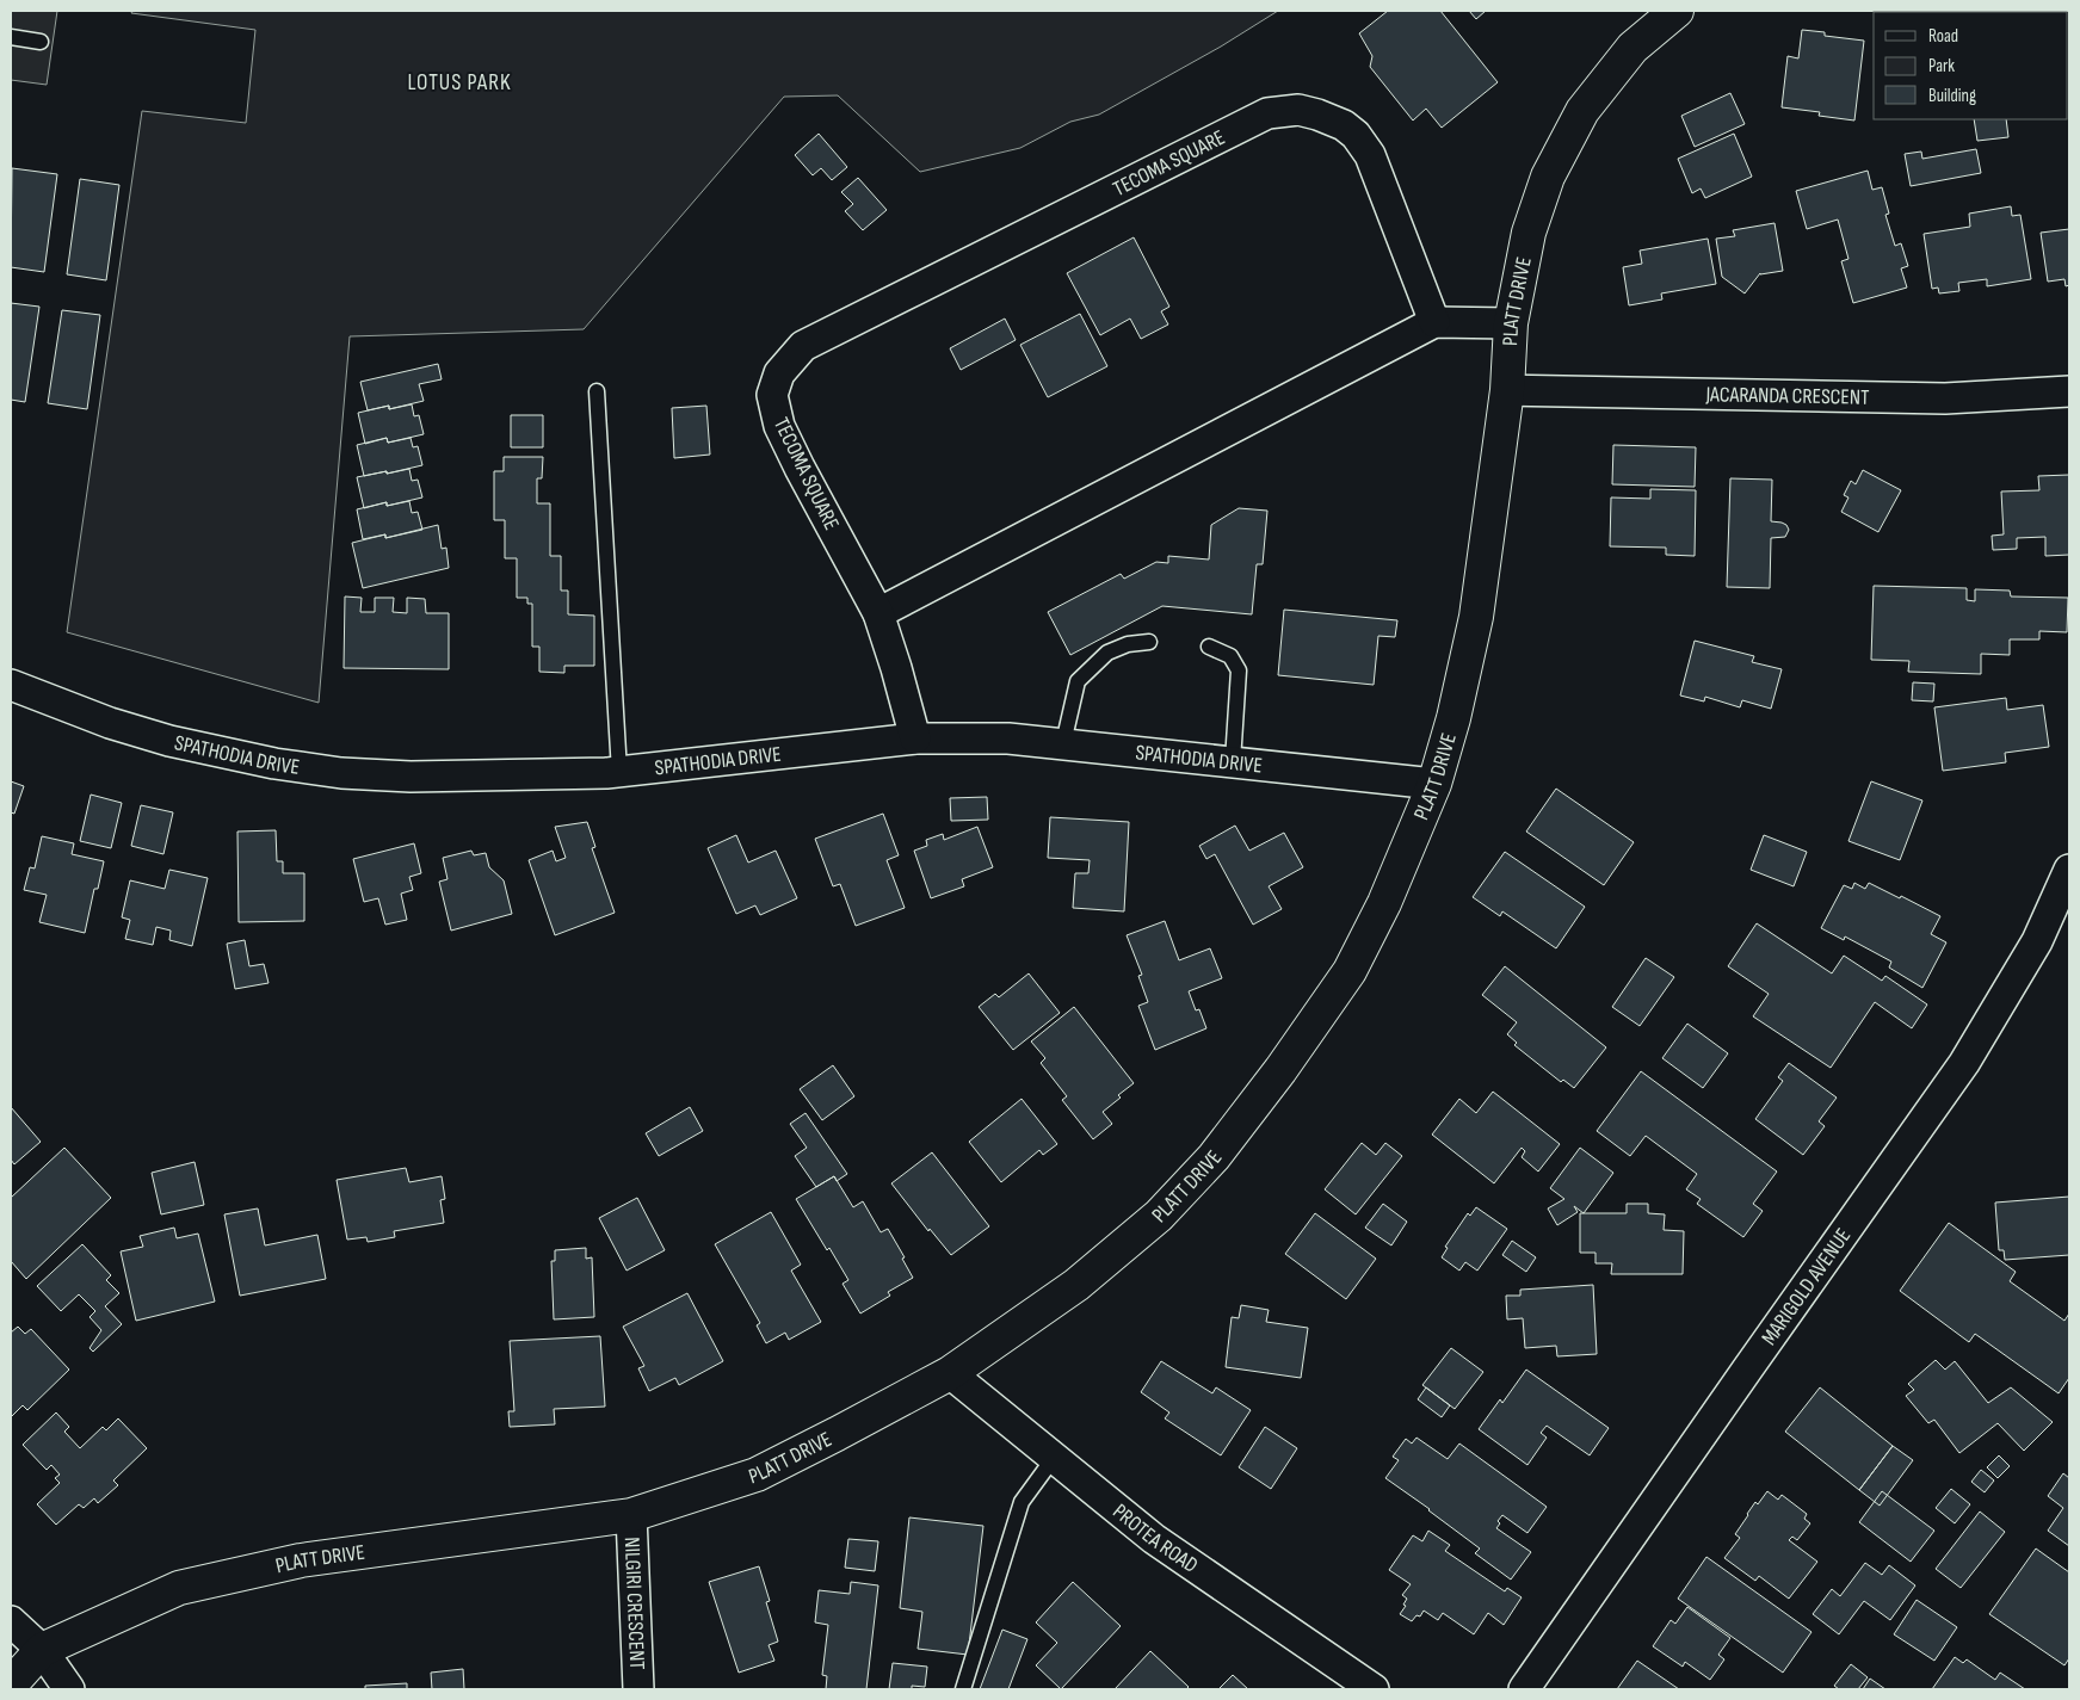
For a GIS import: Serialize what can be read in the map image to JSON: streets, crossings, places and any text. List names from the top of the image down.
{
  "streets": {
    "street": [
      "TECOMA SQUARE",
      "PLATT DRIVE",
      "JACARANDA CRESCENT",
      "SPATHODIA DRIVE",
      "MARIGOLD AVENUE",
      "PROTEA ROAD",
      "NILGIRI CRESCENT"
    ]
  },
  "crossings": [
    ["TECOMA SQUARE", "SPATHODIA DRIVE"],
    ["PLATT DRIVE", "JACARANDA CRESCENT"],
    ["PLATT DRIVE", "SPATHODIA DRIVE"],
    ["PLATT DRIVE", "PROTEA ROAD"],
    ["PLATT DRIVE", "NILGIRI CRESCENT"]
  ],
  "districts": ["LOTUS PARK"],
  "legend": ["Road", "Park", "Building"]
}
